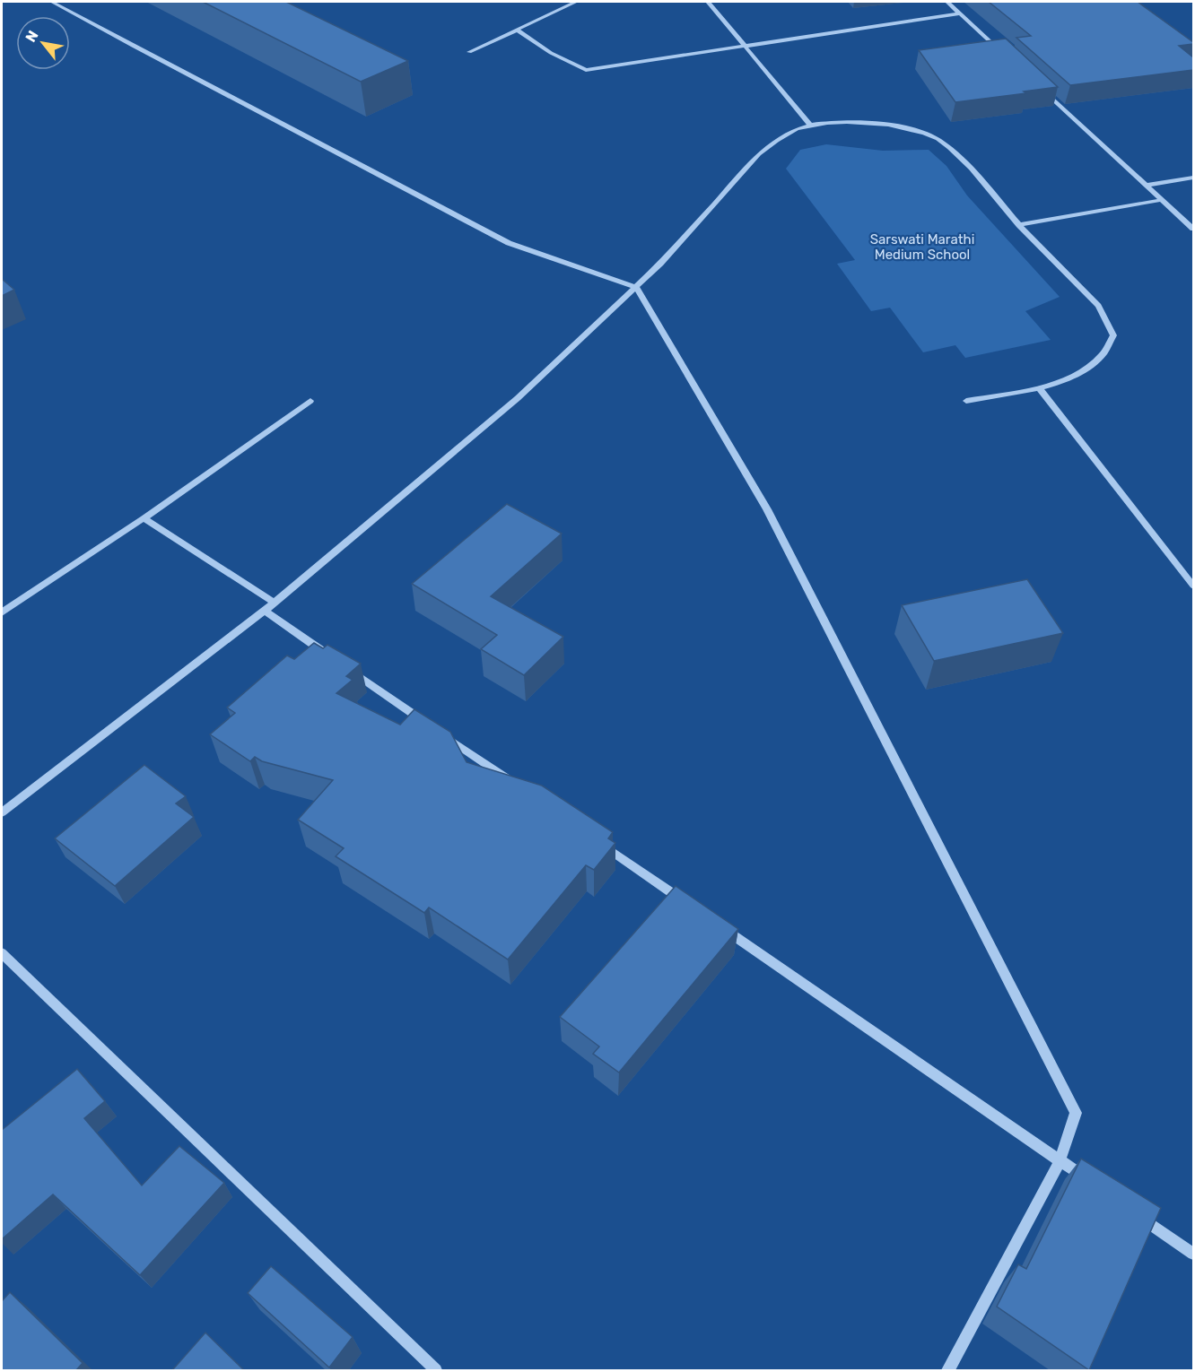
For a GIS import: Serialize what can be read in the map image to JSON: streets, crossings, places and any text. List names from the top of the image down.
{
  "parks": ["Sarswati Marathi Medium School"],
  "north": "top left"
}
